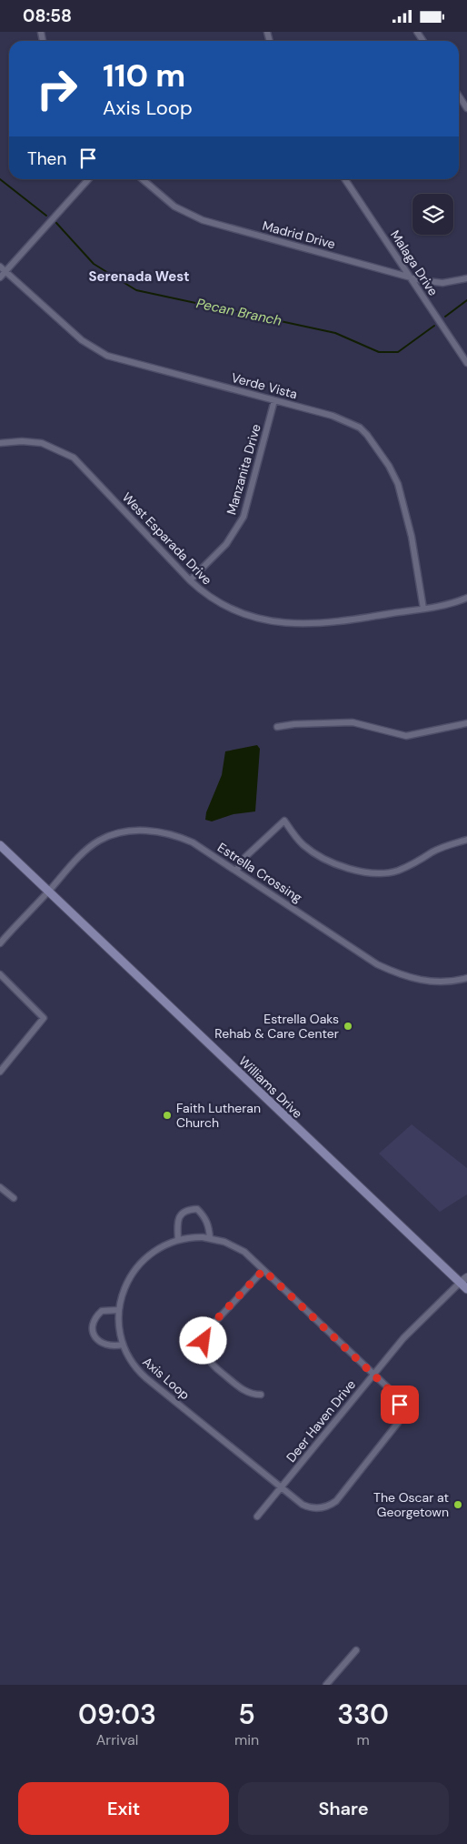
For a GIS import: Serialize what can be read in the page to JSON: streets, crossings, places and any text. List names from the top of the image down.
{
  "streets": {
    "main road": ["Williams Drive"],
    "street": [
      "Madrid Drive",
      "Malaga Drive",
      "Verde Vista",
      "Manzanita Drive",
      "West Esparada Drive",
      "Estrella Crossing",
      "Axis Loop",
      "Deer Haven Drive"
    ]
  },
  "crossings": [
    ["Madrid Drive", "Malaga Drive"],
    ["Verde Vista", "Manzanita Drive"],
    ["Verde Vista", "West Esparada Drive"],
    ["Manzanita Drive", "West Esparada Drive"],
    ["Estrella Crossing", "Williams Drive"],
    ["Williams Drive", "Deer Haven Drive"],
    ["Axis Loop", "Deer Haven Drive"]
  ],
  "districts": ["Serenada West"],
  "water": ["Pecan Branch"],
  "places": ["Estrella Oaks Rehab & Care Center", "Faith Lutheran Church", "The Oscar at Georgetown"],
  "page": {
    "status": "08:58",
    "turn": ["110 m", "Axis Loop"],
    "then": "Then",
    "eta": [
      "09:03",
      "Arrival",
      "5",
      "min",
      "330",
      "m"
    ],
    "buttons": ["Exit", "Share"]
  }
}
